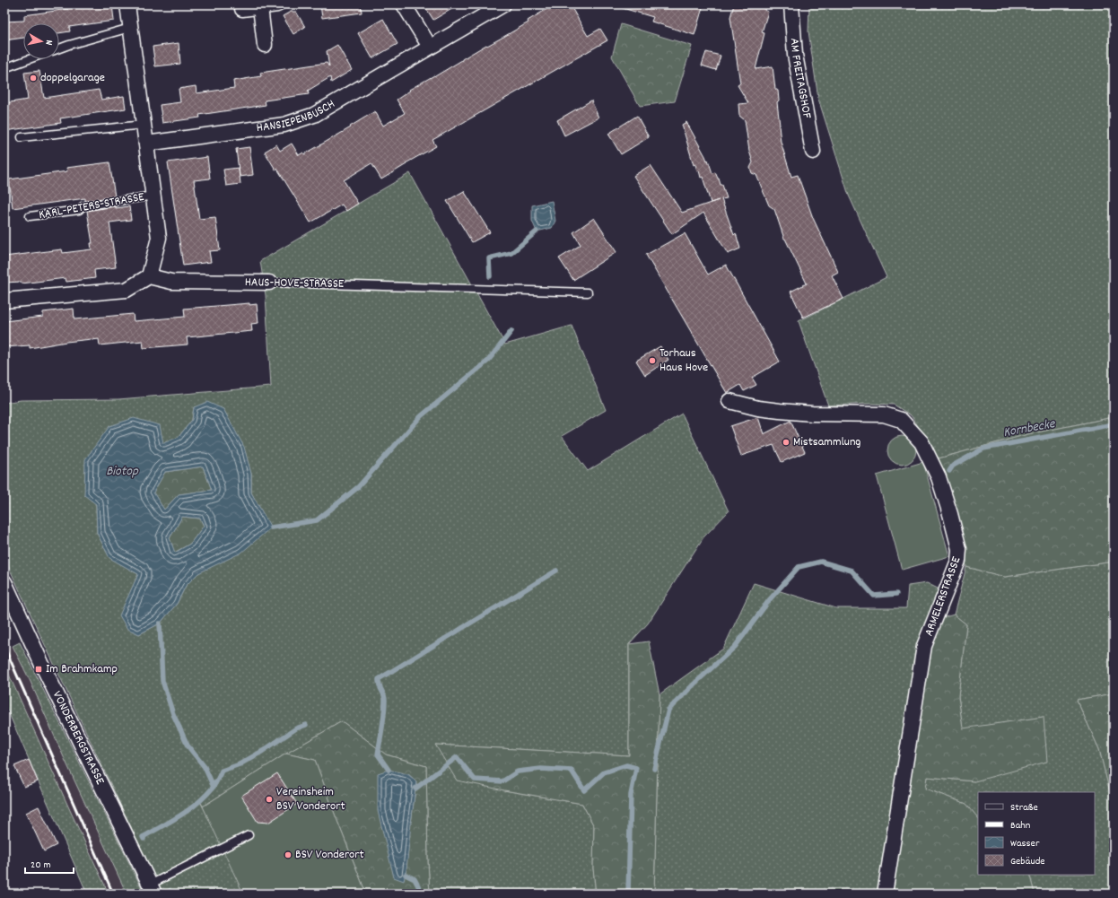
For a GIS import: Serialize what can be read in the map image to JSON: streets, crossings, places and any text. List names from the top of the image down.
{
  "streets": {
    "street": [
      "AM FREITAGSHOF",
      "HANSIEPENBUSCH",
      "KARL-PETERS-STRASSE",
      "HAUS-HOVE-STRASSE",
      "ARMELERSTRASSE",
      "VONDERBERGSTRASSE"
    ]
  },
  "crossings": [
    ["HANSIEPENBUSCH", "KARL-PETERS-STRASSE"],
    ["KARL-PETERS-STRASSE", "HAUS-HOVE-STRASSE"]
  ],
  "water": ["Kornbecke", "Biotop"],
  "places": {
    "other": [
      "doppelgarage",
      "Torhaus Haus Hove",
      "Mistsammlung",
      "Vereinsheim BSV Vonderort",
      "BSV Vonderort"
    ],
    "transit": ["Im Brahmkamp"]
  },
  "legend": [
    "Straße",
    "Bahn",
    "Wasser",
    "Gebäude"
  ],
  "scale_bar": "20 m",
  "north": "right"
}
